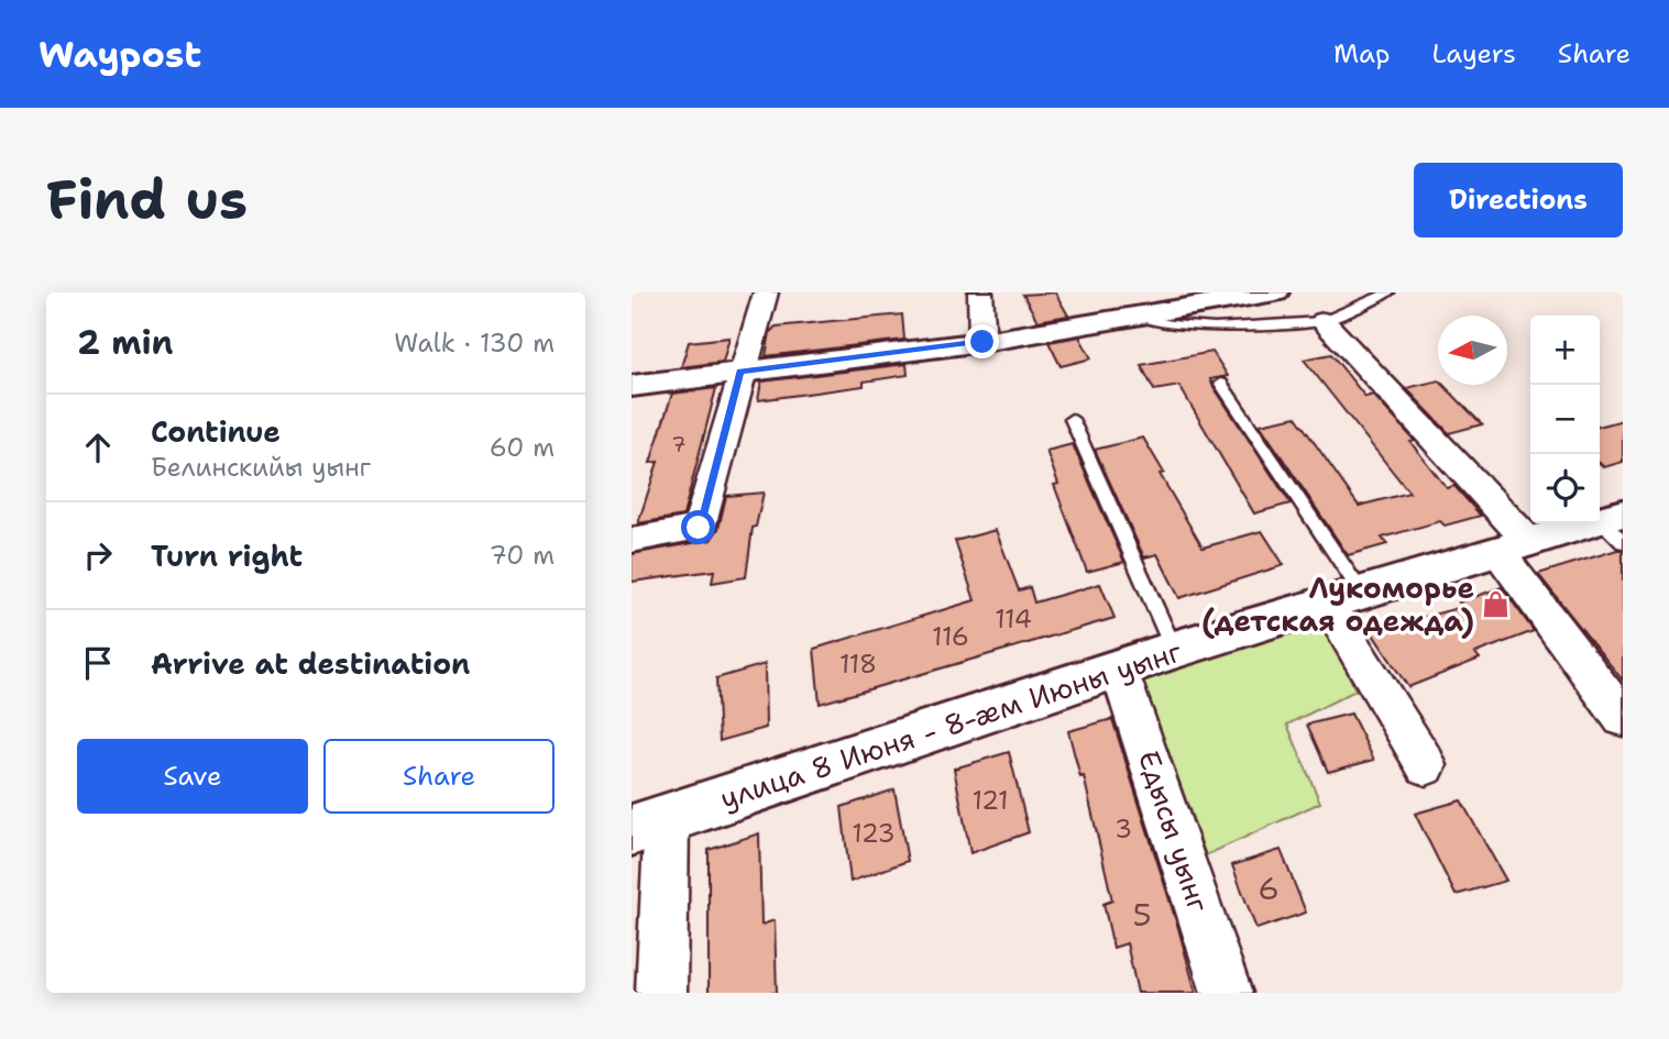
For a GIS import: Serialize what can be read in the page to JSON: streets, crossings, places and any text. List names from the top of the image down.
{
  "streets": {
    "main road": ["улица 8 Июня - 8-ӕм Июны уынг"],
    "street": ["Едысы уынг"]
  },
  "crossings": [
    ["улица 8 Июня - 8-ӕм Июны уынг", "Едысы уынг"]
  ],
  "places": {
    "shop": ["Лукоморье (детская одежда)"]
  },
  "house_numbers": [
    "7",
    "114",
    "116",
    "118",
    "121",
    "3",
    "123",
    "6",
    "5"
  ],
  "north": "left",
  "page": {
    "header": "Waypost",
    "nav": ["Map", "Layers", "Share"],
    "buttons": [
      "Directions",
      ["Save", "Share"]
    ],
    "title": "Find us",
    "heading": ["2 min", "Walk · 130 m"],
    "map_buttons": ["+", "−"],
    "list": [
      ["Continue", "Белинскийы уынг", "60 m"],
      ["Turn right", "70 m"],
      "Arrive at destination"
    ]
  }
}
